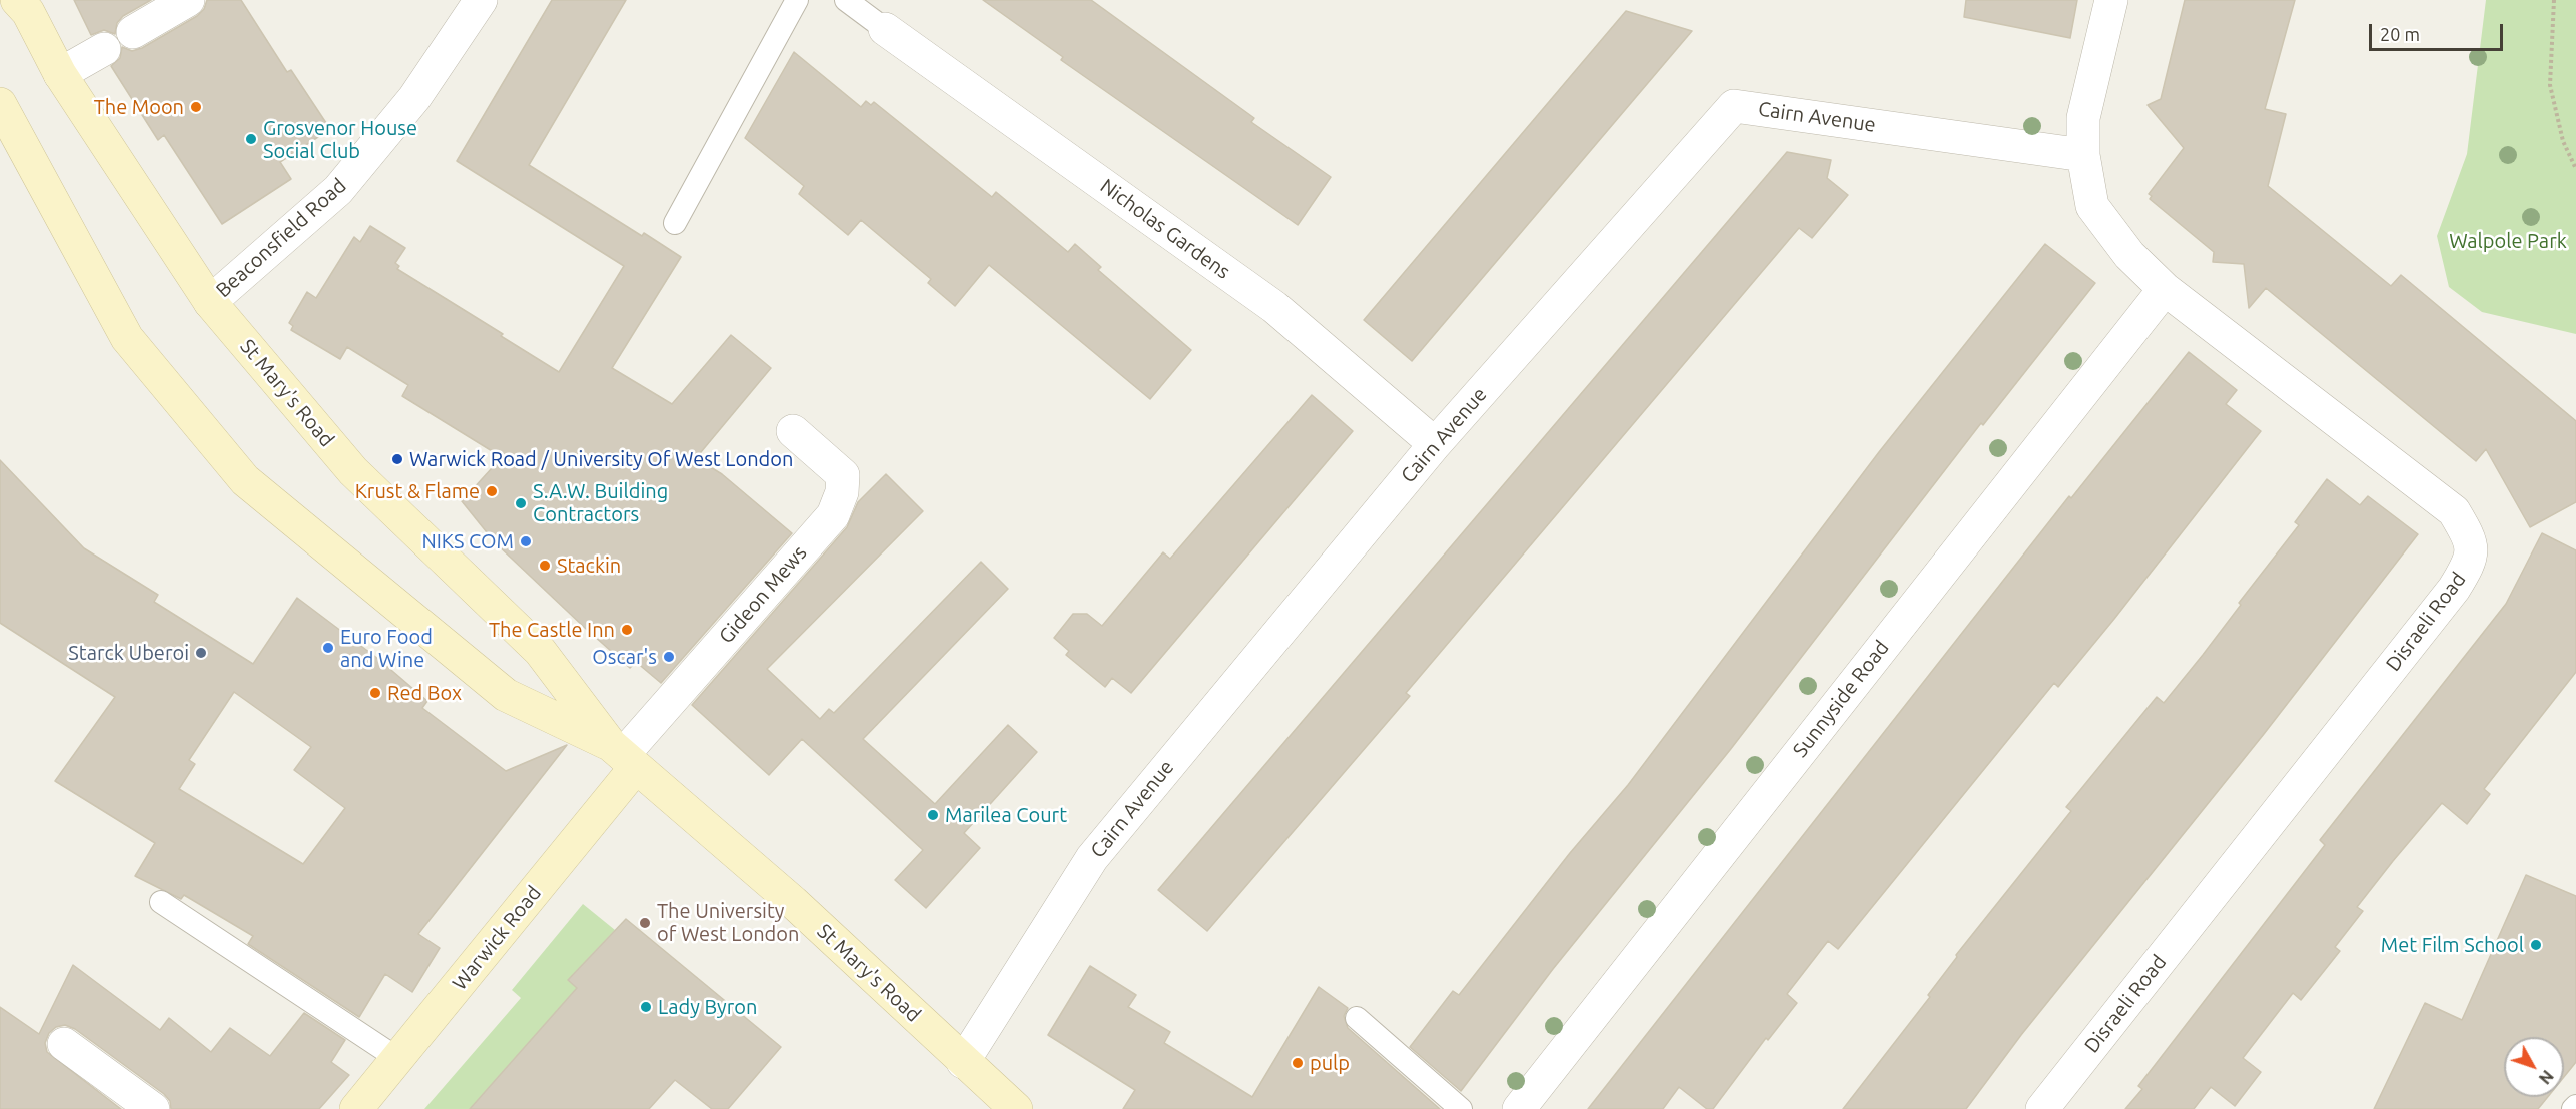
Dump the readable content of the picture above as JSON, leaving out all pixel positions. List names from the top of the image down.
{
  "streets": {
    "main road": ["St Mary's Road", "Warwick Road"],
    "street": [
      "Cairn Avenue",
      "Nicholas Gardens",
      "Beaconsfield Road",
      "Gideon Mews",
      "Disraeli Road",
      "Sunnyside Road"
    ]
  },
  "crossings": [
    ["Cairn Avenue", "Nicholas Gardens"],
    ["Cairn Avenue", "St Mary's Road"],
    ["Cairn Avenue", "Disraeli Road"],
    ["Beaconsfield Road", "St Mary's Road"],
    ["St Mary's Road", "Gideon Mews"],
    ["St Mary's Road", "Warwick Road"],
    ["Gideon Mews", "Warwick Road"],
    ["Disraeli Road", "Sunnyside Road"]
  ],
  "parks": ["Walpole Park"],
  "places": [
    "The Moon",
    "Grosvenor House Social Club",
    "Warwick Road / University Of West London",
    "Krust & Flame",
    "S.A.W. Building Contractors",
    "NIKS COM",
    "Stackin",
    "The Castle Inn",
    "Euro Food and Wine",
    "Starck Uberoi",
    "Oscar's",
    "Red Box",
    "Marilea Court",
    "The University of West London",
    "Met Film School",
    "Lady Byron",
    "pulp"
  ],
  "scale_bar": "20 m",
  "north": "bottom right"
}
